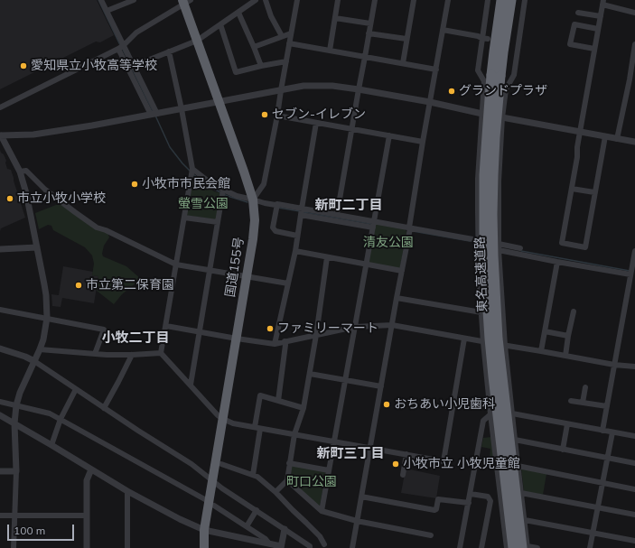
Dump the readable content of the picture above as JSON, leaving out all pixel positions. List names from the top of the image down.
{
  "streets": {
    "highway": ["国道155号", "東名高速道路"]
  },
  "districts": ["新町二丁目", "小牧二丁目", "新町三丁目"],
  "parks": ["螢雪公園", "清友公園", "町口公園"],
  "places": [
    "愛知県立小牧高等学校",
    "グランドプラザ",
    "セブン-イレブン",
    "小牧市市民会館",
    "市立小牧小学校",
    "市立第二保育園",
    "ファミリーマート",
    "おちあい小児歯科",
    "小牧市立 小牧児童館"
  ],
  "scale_bar": "100 m"
}
